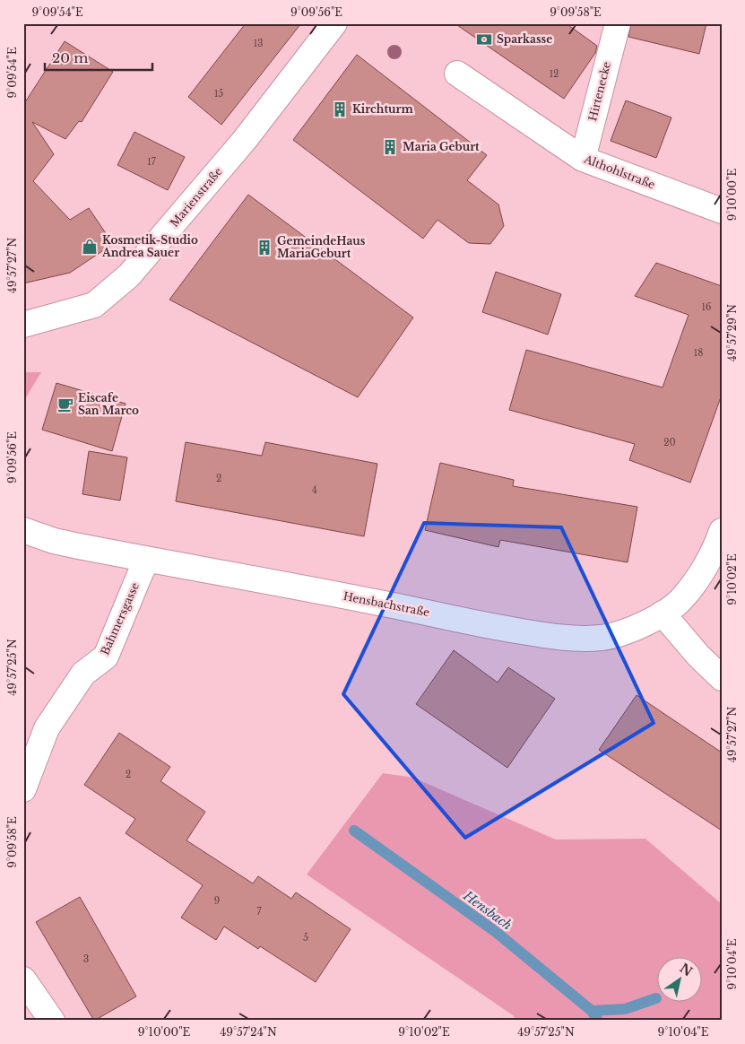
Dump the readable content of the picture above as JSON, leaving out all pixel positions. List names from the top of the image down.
{
  "streets": {
    "street": [
      "Hirtenecke",
      "Althohlstraße",
      "Marienstraße",
      "Hensbachstraße",
      "Bahmersgasse"
    ]
  },
  "crossings": [
    ["Hirtenecke", "Althohlstraße"],
    ["Hensbachstraße", "Bahmersgasse"]
  ],
  "water": ["Hensbach"],
  "places": {
    "bank": ["Sparkasse"],
    "building": ["Kirchturm", "Maria Geburt", "GemeindeHaus MariaGeburt"],
    "shop": ["Kosmetik-Studio Andrea Sauer"],
    "cafe": ["Eiscafe San Marco"]
  },
  "house_numbers": [
    "13",
    "12",
    "15",
    "17",
    "16",
    "18",
    "20",
    "2",
    "4",
    "2",
    "9",
    "7",
    "5",
    "3"
  ],
  "scale_bar": "20 m",
  "north": "top right",
  "coordinates": [
    "9°09'54\"E",
    "9°09'56\"E",
    "9°09'58\"E",
    "9°10'00\"E",
    "49°57'27\"N",
    "49°57'29\"N",
    "9°10'02\"E",
    "49°57'25\"N",
    "9°10'04\"E",
    "49°57'24\"N"
  ]
}
